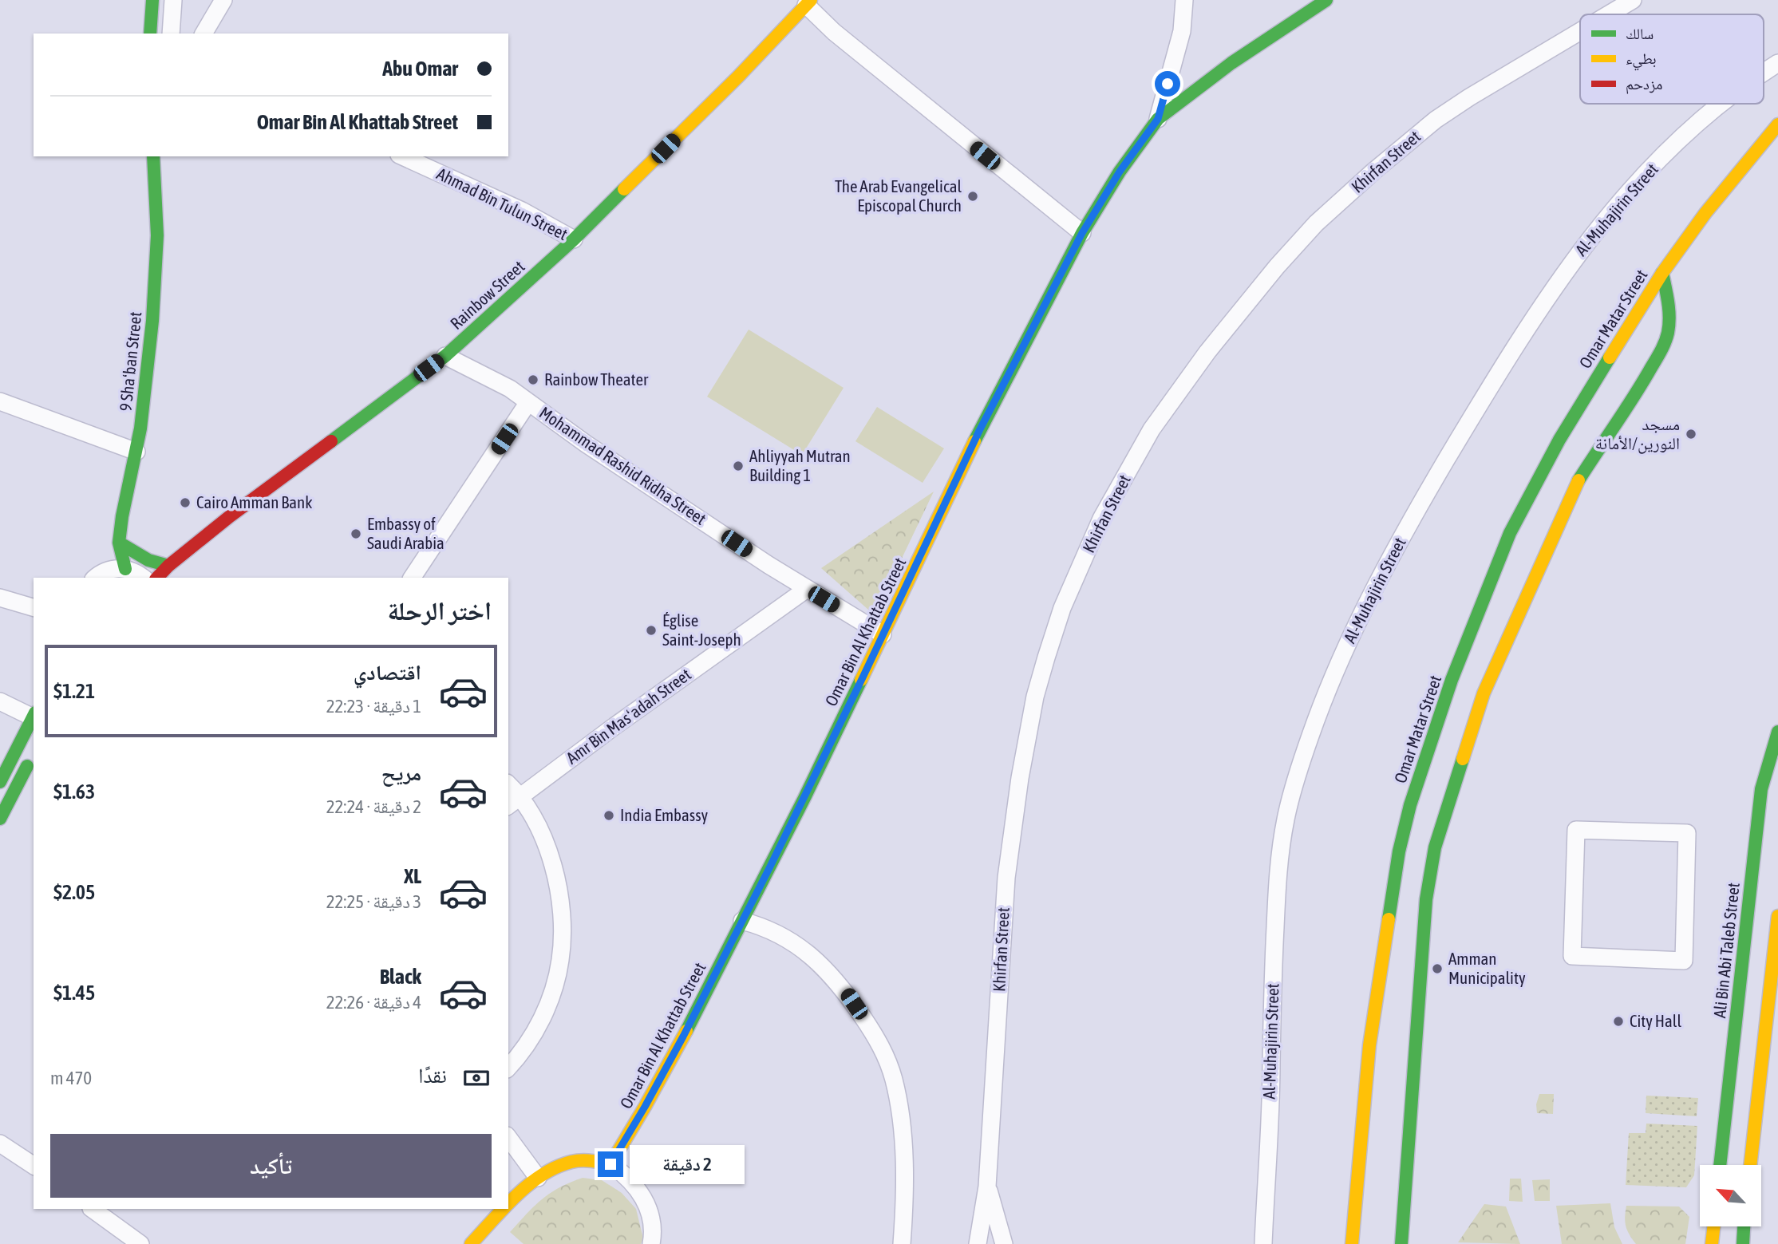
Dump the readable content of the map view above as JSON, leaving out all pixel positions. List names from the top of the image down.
{
  "streets": {
    "main road": [
      "Rainbow Street",
      "Omar Matar Street",
      "9 Shaʻban Street",
      "Omar Bin Al Khattab Street",
      "Ali Bin Abi Taleb Street"
    ],
    "street": [
      "Khirfan Street",
      "Ahmad Bin Tulun Street",
      "Al-Muhajirin Street",
      "Mohammad Rashid Ridha Street",
      "Amr Bin Masʻadah Street"
    ]
  },
  "crossings": [
    ["Ahmad Bin Tulun Street", "Rainbow Street"],
    ["Rainbow Street", "Mohammad Rashid Ridha Street"],
    ["Mohammad Rashid Ridha Street", "Omar Bin Al Khattab Street"],
    ["Mohammad Rashid Ridha Street", "Amr Bin Masʻadah Street"]
  ],
  "places": [
    "The Arab Evangelical Episcopal Church",
    "Rainbow Theater",
    "مسجد النورين/الأمانة",
    "Ahliyyah Mutran Building 1",
    "Cairo Amman Bank",
    "Embassy of Saudi Arabia",
    "Église Saint-Joseph",
    "India Embassy",
    "Amman Municipality",
    "City Hall"
  ],
  "legend": ["سالك", "بطيء", "مزدحم"],
  "north": "top left",
  "page": {
    "banner": ["Abu Omar", "Omar Bin Al Khattab Street"],
    "heading": "اختر الرحلة",
    "list": [
      {
        "name": "اقتصادي",
        "note": "1 دقيقة · 22:23",
        "value": "$1.21"
      },
      {
        "name": "مريح",
        "note": "2 دقيقة · 22:24",
        "value": "$1.63"
      },
      {
        "name": "XL",
        "note": "3 دقيقة · 22:25",
        "value": "$2.05"
      },
      {
        "name": "Black",
        "note": "4 دقيقة · 22:26",
        "value": "$1.45"
      }
    ],
    "pay": ["نقدًا", "470 m"],
    "buttons": "تأكيد",
    "bubble": "2 دقيقة"
  }
}
